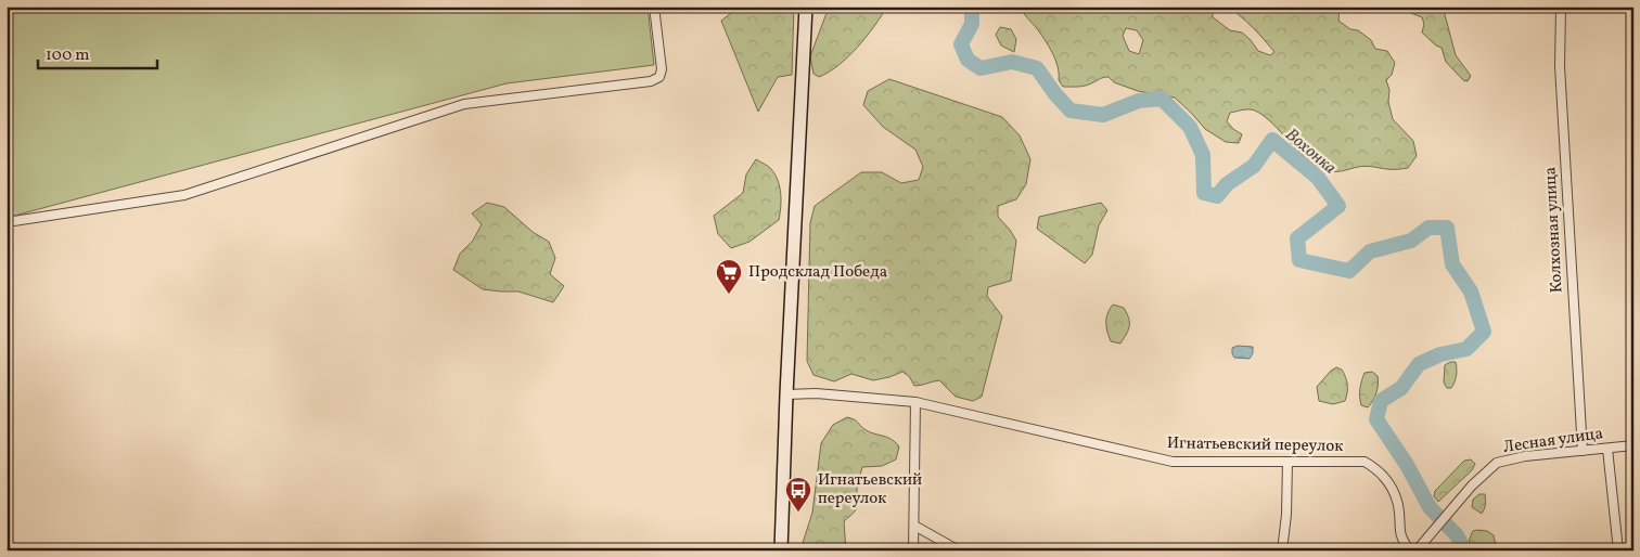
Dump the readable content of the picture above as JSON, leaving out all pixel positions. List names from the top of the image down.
{
  "streets": {
    "street": ["Колхозная улица", "Лесная улица", "Игнатьевский переулок"]
  },
  "crossings": [
    ["Колхозная улица", "Лесная улица"],
    ["Лесная улица", "Игнатьевский переулок"]
  ],
  "water": ["Вохонка"],
  "places": {
    "supermarket": ["Продсклад Победа"],
    "bus stop": ["Игнатьевский переулок"]
  },
  "scale_bar": "100 m"
}
